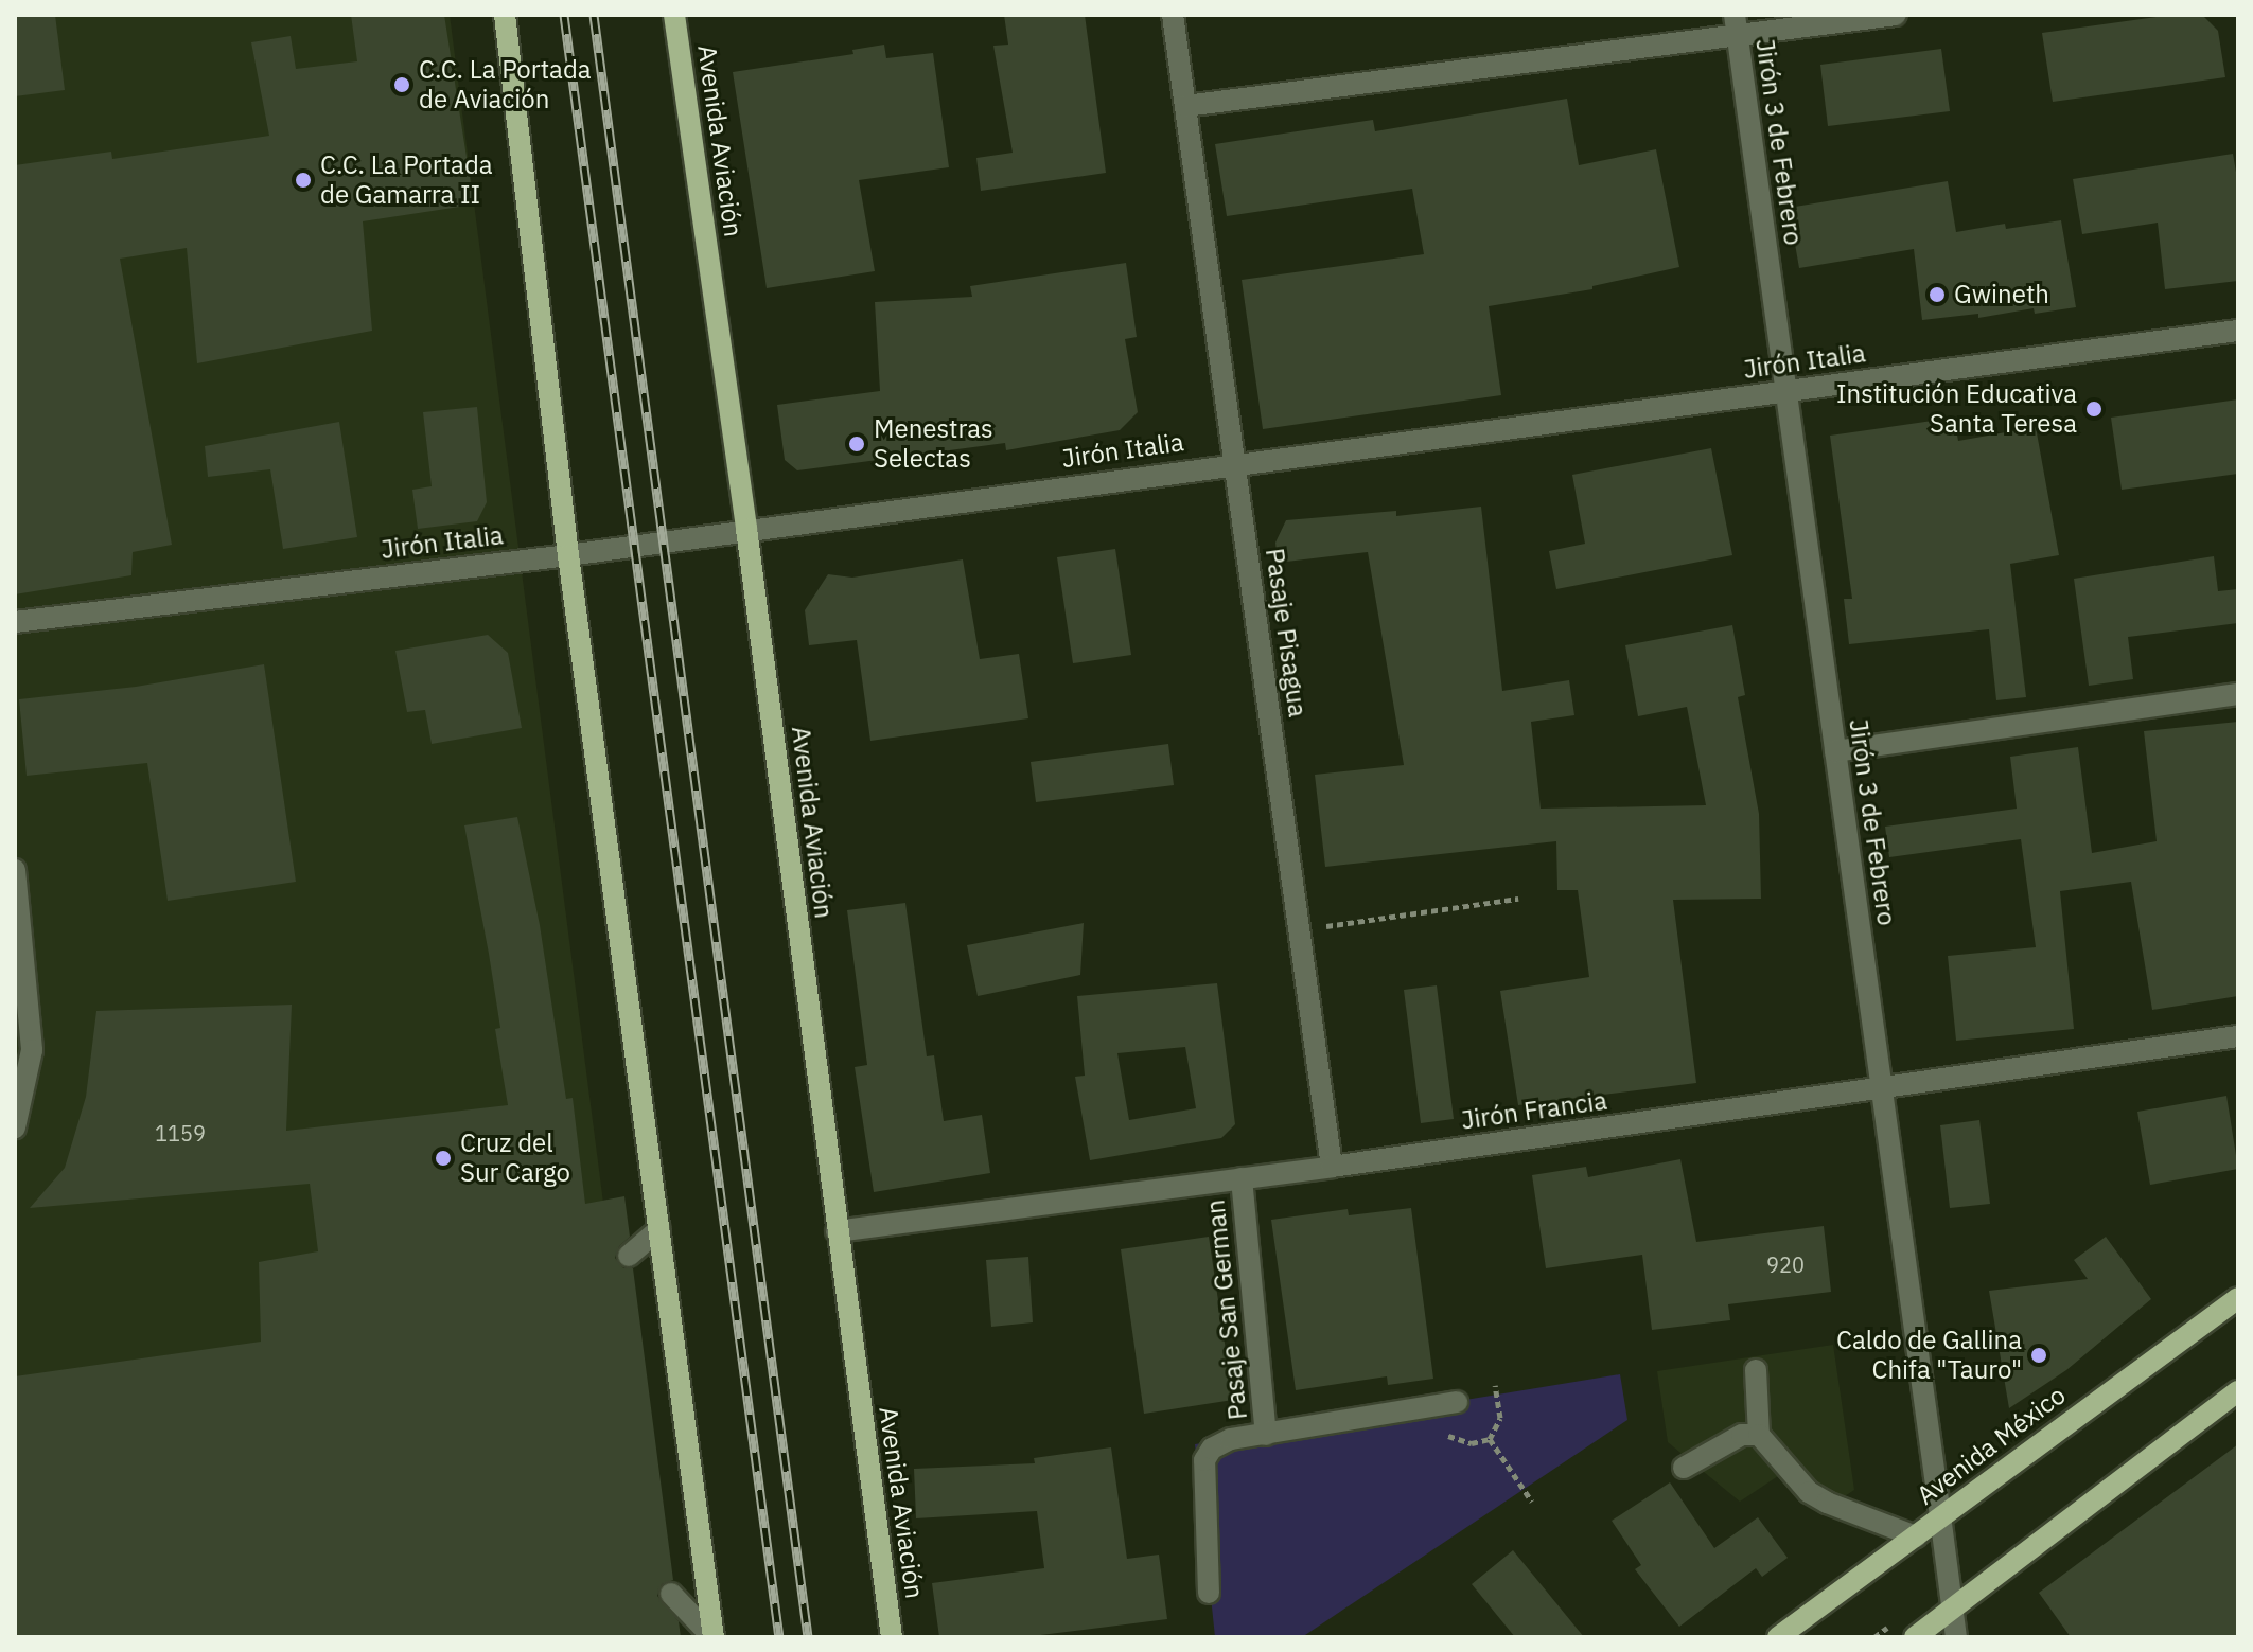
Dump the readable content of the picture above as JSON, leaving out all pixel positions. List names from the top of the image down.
{
  "streets": {
    "main road": ["Avenida Aviación", "Avenida México"],
    "street": [
      "Jirón 3 de Febrero",
      "Jirón Italia",
      "Pasaje Pisagua",
      "Jirón Francia",
      "Pasaje San German"
    ]
  },
  "crossings": [
    ["Avenida Aviación", "Jirón Italia"],
    ["Avenida Aviación", "Jirón Francia"],
    ["Jirón 3 de Febrero", "Jirón Italia"],
    ["Jirón 3 de Febrero", "Jirón Francia"],
    ["Jirón 3 de Febrero", "Avenida México"],
    ["Jirón Italia", "Pasaje Pisagua"],
    ["Pasaje Pisagua", "Jirón Francia"],
    ["Jirón Francia", "Pasaje San German"]
  ],
  "places": [
    "C.C. La Portada de Aviación",
    "C.C. La Portada de Gamarra II",
    "Gwineth",
    "Institución Educativa Santa Teresa",
    "Menestras Selectas",
    "Cruz del Sur Cargo",
    "Caldo de Gallina Chifa \"Tauro\""
  ],
  "house_numbers": ["1159", "920"]
}
